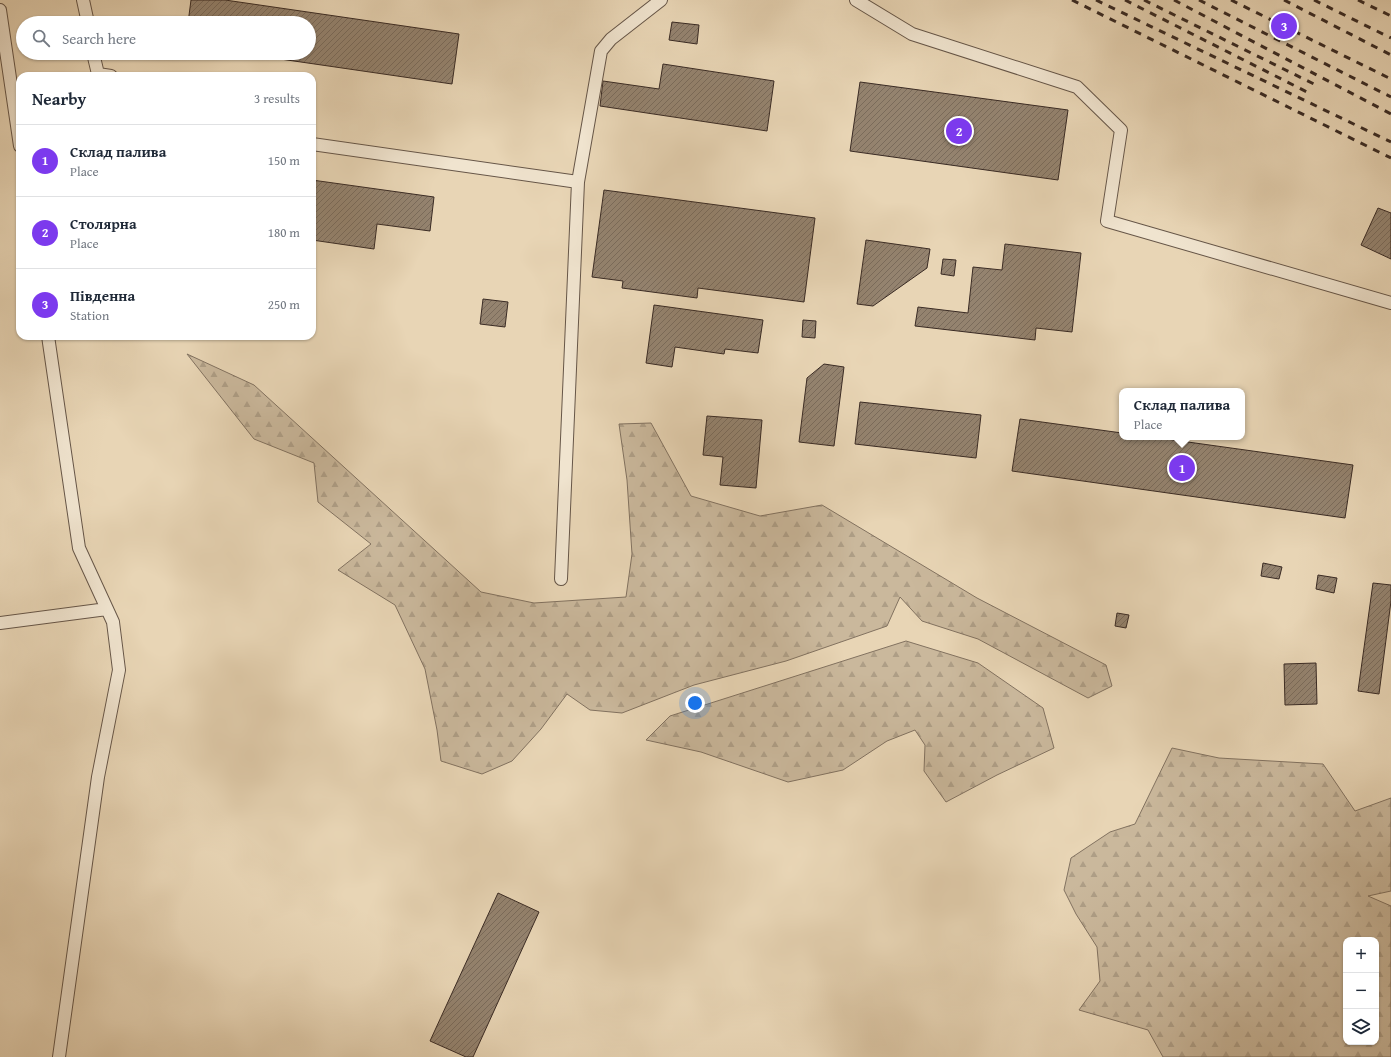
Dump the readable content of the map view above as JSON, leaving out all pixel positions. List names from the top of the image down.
{
  "page": {
    "pins": ["3", "2", "1"],
    "search": "Search here",
    "heading": ["Nearby", "3 results"],
    "list": [
      {
        "mark": "1",
        "name": "Склад палива",
        "note": "Place",
        "value": "150 m"
      },
      {
        "mark": "2",
        "name": "Столярна",
        "note": "Place",
        "value": "180 m"
      },
      {
        "mark": "3",
        "name": "Південна",
        "note": "Station",
        "value": "250 m"
      }
    ],
    "popup": ["Склад палива", "Place"],
    "map_buttons": ["+", "−"]
  }
}
